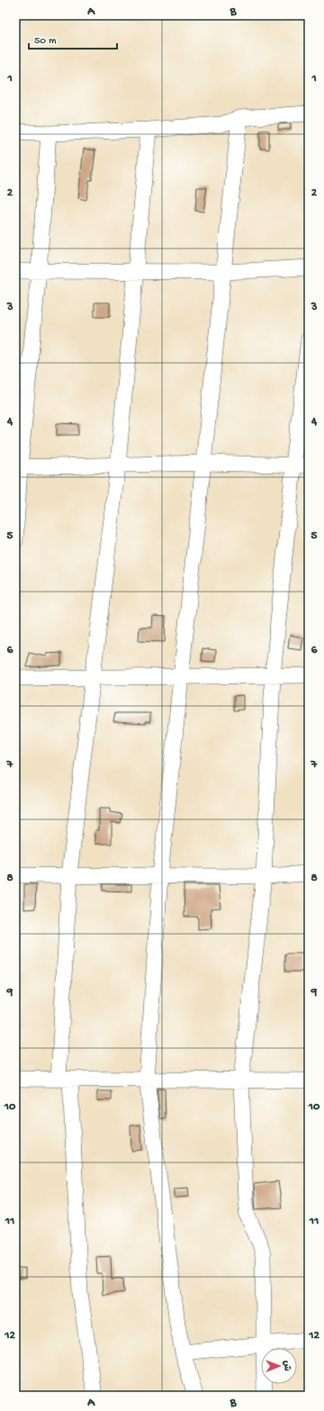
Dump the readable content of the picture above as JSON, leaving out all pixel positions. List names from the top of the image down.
{
  "scale_bar": "50 m",
  "north": "right",
  "grid": {
    "columns": ["A", "B"],
    "rows": [
      "1",
      "2",
      "3",
      "4",
      "5",
      "6",
      "7",
      "8",
      "9",
      "10",
      "11",
      "12"
    ]
  }
}
